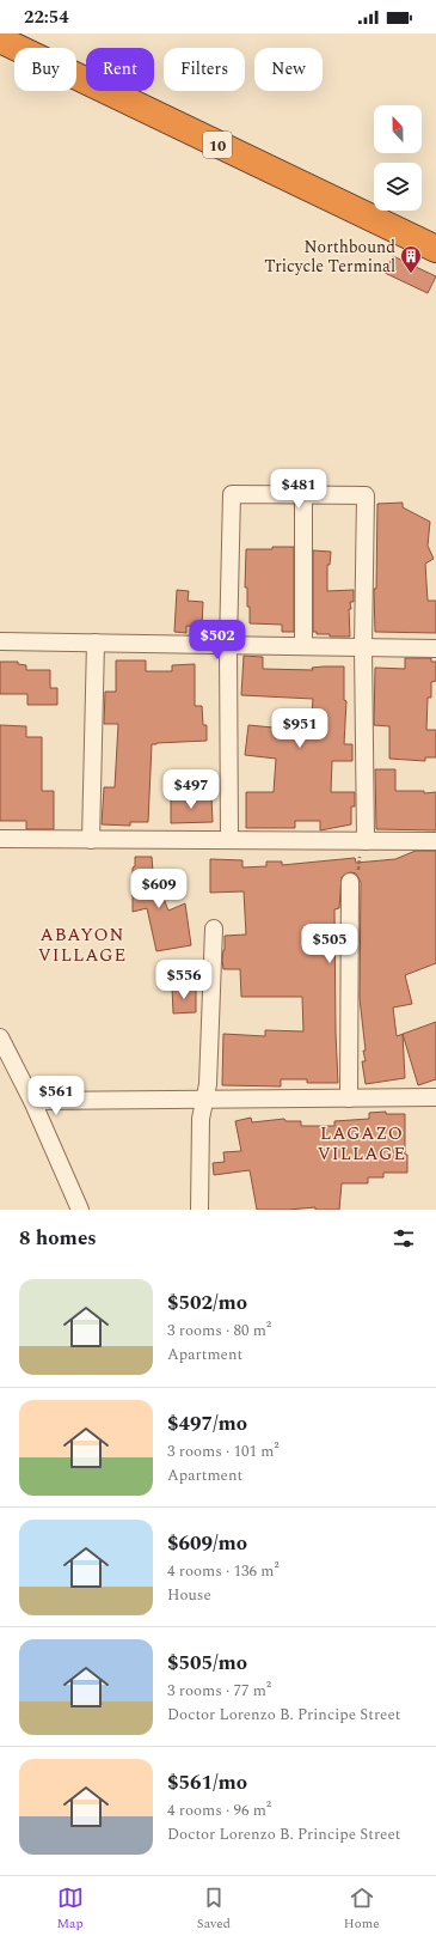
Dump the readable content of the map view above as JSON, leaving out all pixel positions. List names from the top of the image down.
{
  "streets": {
    "highway": ["10"]
  },
  "districts": ["ABAYON VILLAGE", "LAGAZO VILLAGE"],
  "places": {
    "building": ["Northbound Tricycle Terminal"]
  },
  "north": "top",
  "page": {
    "status": "22:54",
    "chip": [
      "Buy",
      "Rent",
      "Filters",
      "New"
    ],
    "price": [
      "$481",
      "$502",
      "$951",
      "$497",
      "$609",
      "$505",
      "$556",
      "$561"
    ],
    "heading": "8 homes",
    "list": [
      {
        "name": "$502/mo",
        "note": "3 rooms · 80 m² · Apartment"
      },
      {
        "name": "$497/mo",
        "note": "3 rooms · 101 m² · Apartment"
      },
      {
        "name": "$609/mo",
        "note": "4 rooms · 136 m² · House"
      },
      {
        "name": "$505/mo",
        "note": "3 rooms · 77 m² · Doctor Lorenzo B. Principe Street"
      },
      {
        "name": "$561/mo",
        "note": "4 rooms · 96 m² · Doctor Lorenzo B. Principe Street"
      }
    ],
    "tabs": ["Map", "Saved", "Home"]
  }
}
